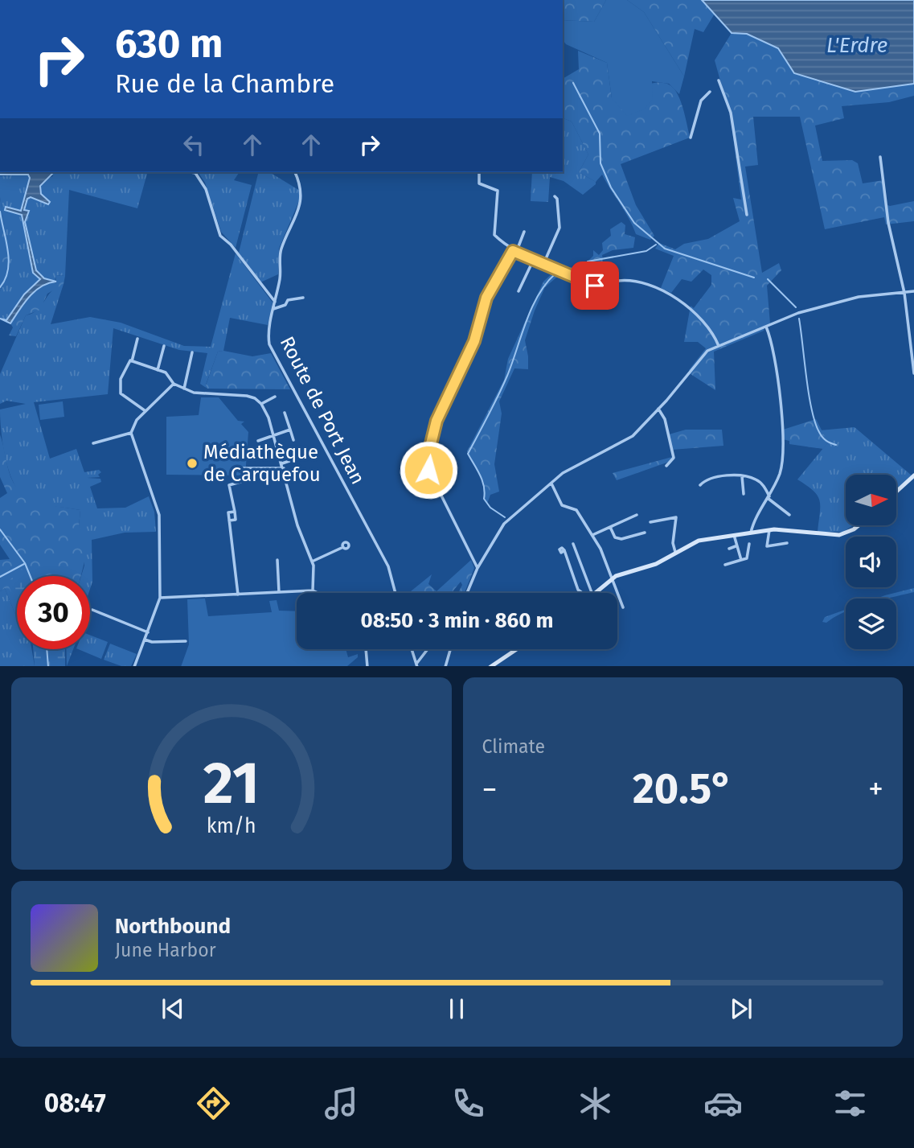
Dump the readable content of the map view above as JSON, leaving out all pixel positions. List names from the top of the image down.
{
  "streets": {
    "street": ["Route de Port Jean"]
  },
  "water": ["L'Erdre"],
  "places": ["Médiathèque de Carquefou"],
  "north": "right",
  "page": {
    "turn": ["630 m", "Rue de la Chambre"],
    "limit": "30",
    "trip": "08:50 · 3 min · 860 m",
    "tile": "Climate",
    "heat": ["−", "20.5°", "+"],
    "song": ["Northbound", "June Harbor"],
    "tabs": "08:47",
    "gauge": ["21", "km/h"]
  }
}
